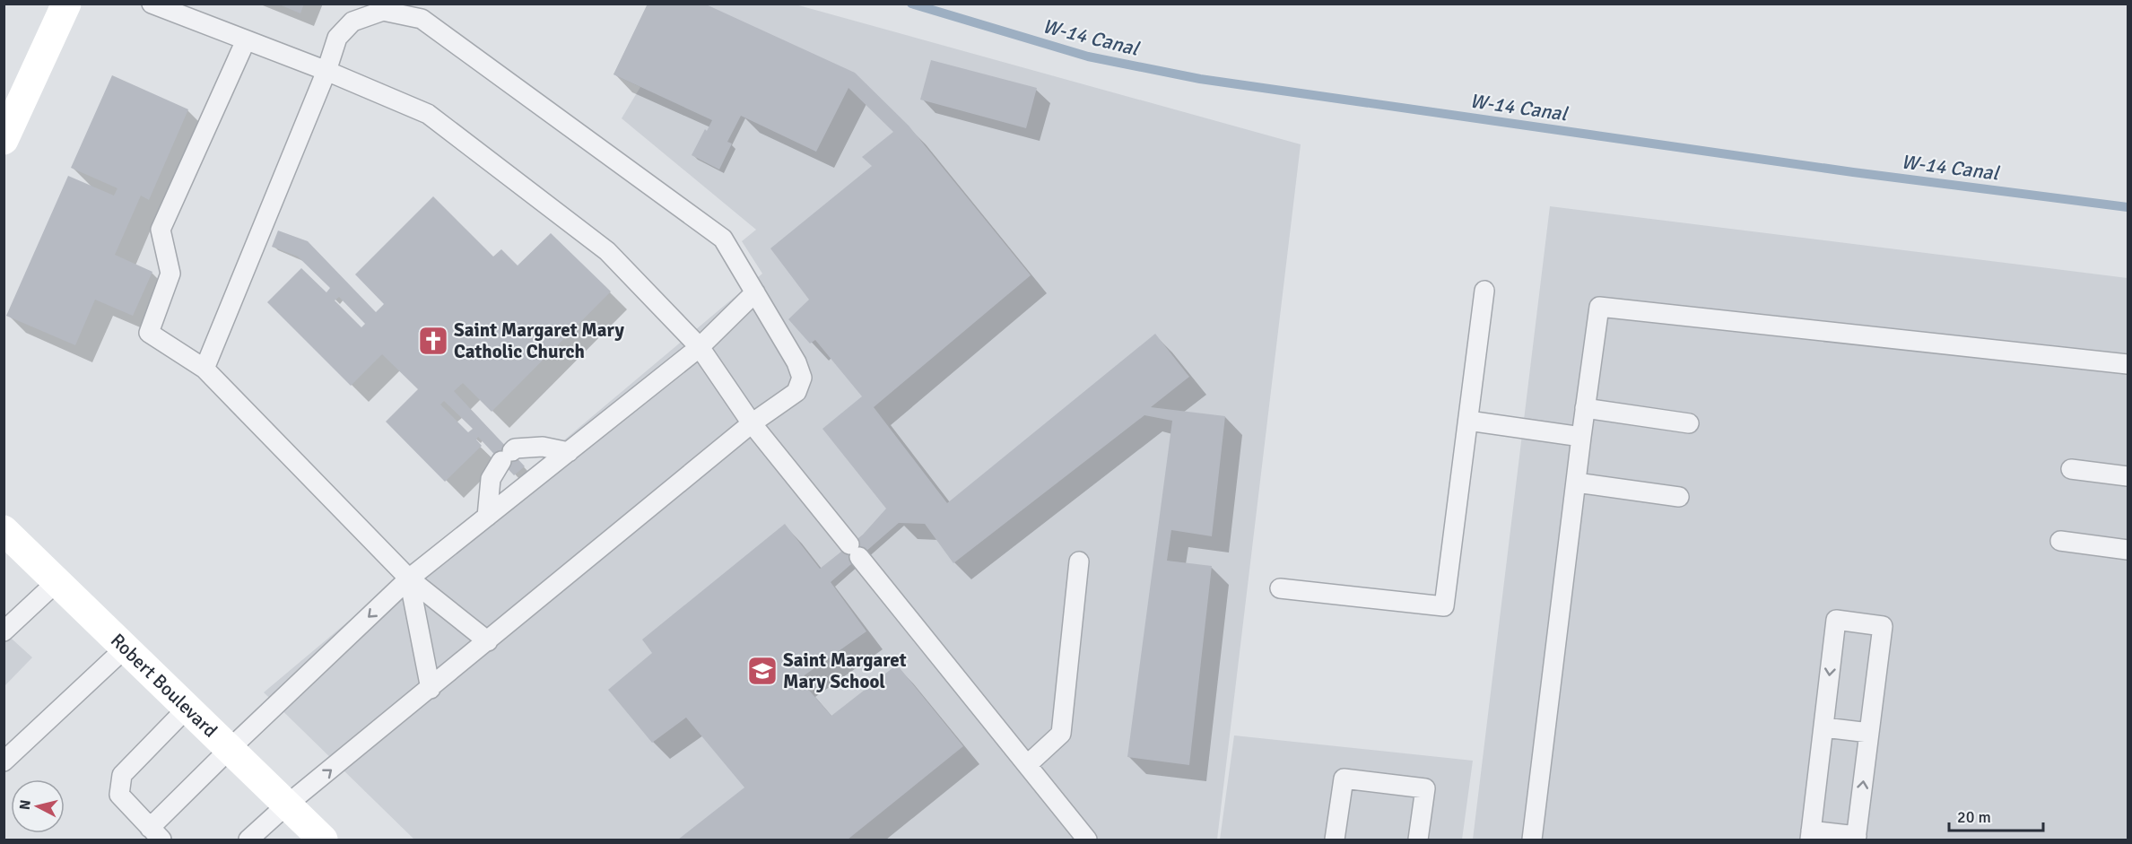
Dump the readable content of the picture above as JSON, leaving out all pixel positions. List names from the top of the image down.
{
  "streets": {
    "main road": ["Robert Boulevard"]
  },
  "water": ["W-14 Canal"],
  "places": {
    "church": ["Saint Margaret Mary Catholic Church"],
    "school or university": ["Saint Margaret Mary School"]
  },
  "scale_bar": "20 m",
  "north": "left"
}
